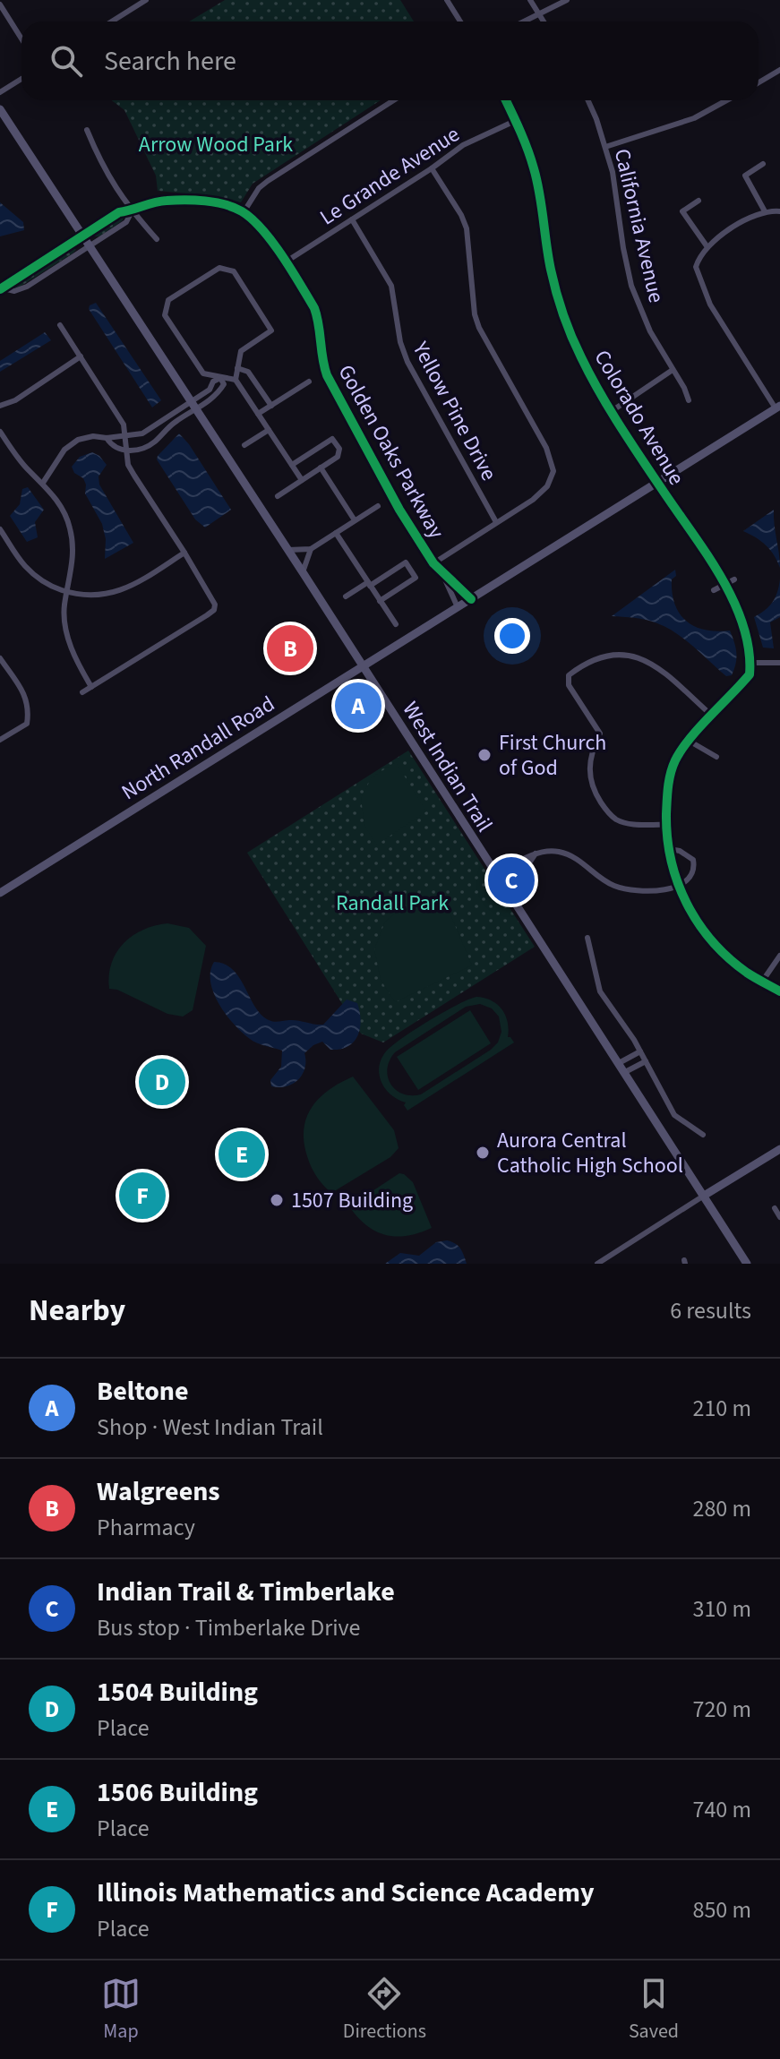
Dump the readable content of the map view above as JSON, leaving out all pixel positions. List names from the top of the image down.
{
  "streets": {
    "main road": ["North Randall Road", "West Indian Trail"],
    "street": [
      "Le Grande Avenue",
      "California Avenue",
      "Yellow Pine Drive",
      "Colorado Avenue",
      "Golden Oaks Parkway"
    ]
  },
  "crossings": [
    ["Le Grande Avenue", "Yellow Pine Drive"],
    ["Le Grande Avenue", "Colorado Avenue"],
    ["Le Grande Avenue", "Golden Oaks Parkway"],
    ["Colorado Avenue", "North Randall Road"],
    ["Golden Oaks Parkway", "North Randall Road"],
    ["North Randall Road", "West Indian Trail"]
  ],
  "parks": ["Arrow Wood Park", "Randall Park"],
  "places": ["First Church of God", "Aurora Central Catholic High School", "1507 Building"],
  "page": {
    "search": "Search here",
    "pins": [
      "B",
      "A",
      "C",
      "D",
      "E",
      "F"
    ],
    "heading": ["Nearby", "6 results"],
    "list": [
      {
        "mark": "A",
        "name": "Beltone",
        "note": "Shop · West Indian Trail",
        "value": "210 m"
      },
      {
        "mark": "B",
        "name": "Walgreens",
        "note": "Pharmacy",
        "value": "280 m"
      },
      {
        "mark": "C",
        "name": "Indian Trail & Timberlake",
        "note": "Bus stop · Timberlake Drive",
        "value": "310 m"
      },
      {
        "mark": "D",
        "name": "1504 Building",
        "note": "Place",
        "value": "720 m"
      },
      {
        "mark": "E",
        "name": "1506 Building",
        "note": "Place",
        "value": "740 m"
      },
      {
        "mark": "F",
        "name": "Illinois Mathematics and Science Academy",
        "note": "Place",
        "value": "850 m"
      }
    ],
    "nav": ["Map", "Directions", "Saved"]
  }
}
